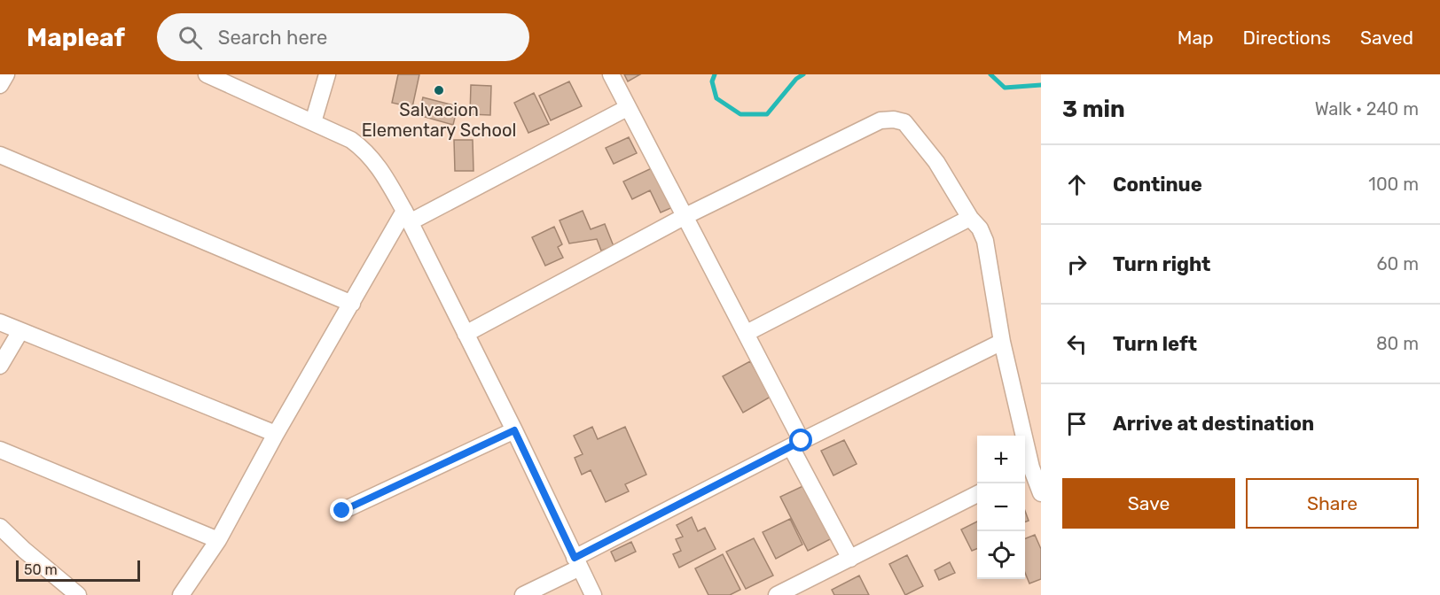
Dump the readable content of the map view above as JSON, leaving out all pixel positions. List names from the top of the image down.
{
  "places": ["Salvacion Elementary School"],
  "scale_bar": "50 m",
  "page": {
    "header": "Mapleaf",
    "search": "Search here",
    "nav": ["Map", "Directions", "Saved"],
    "heading": ["3 min", "Walk · 240 m"],
    "list": [
      ["Continue", "100 m"],
      ["Turn right", "60 m"],
      ["Turn left", "80 m"],
      "Arrive at destination"
    ],
    "map_buttons": ["+", "−"],
    "buttons": ["Save", "Share"],
    "scale": "50 m"
  }
}
